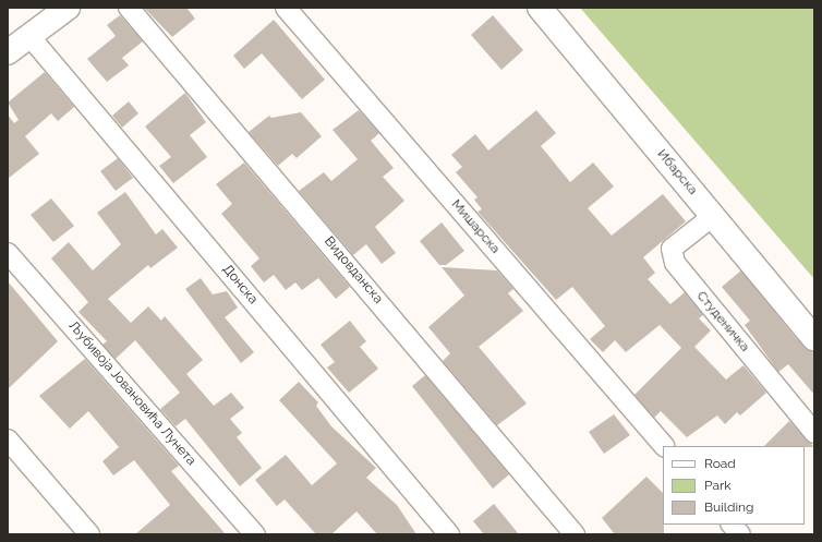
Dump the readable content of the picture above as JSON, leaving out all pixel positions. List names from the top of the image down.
{
  "streets": {
    "street": [
      "Ибарска",
      "Мишарска",
      "Видовданска",
      "Донска",
      "Студеничка",
      "Љубивоја Јовановића Лунета"
    ]
  },
  "crossings": [
    ["Ибарска", "Студеничка"]
  ],
  "legend": ["Road", "Park", "Building"]
}
